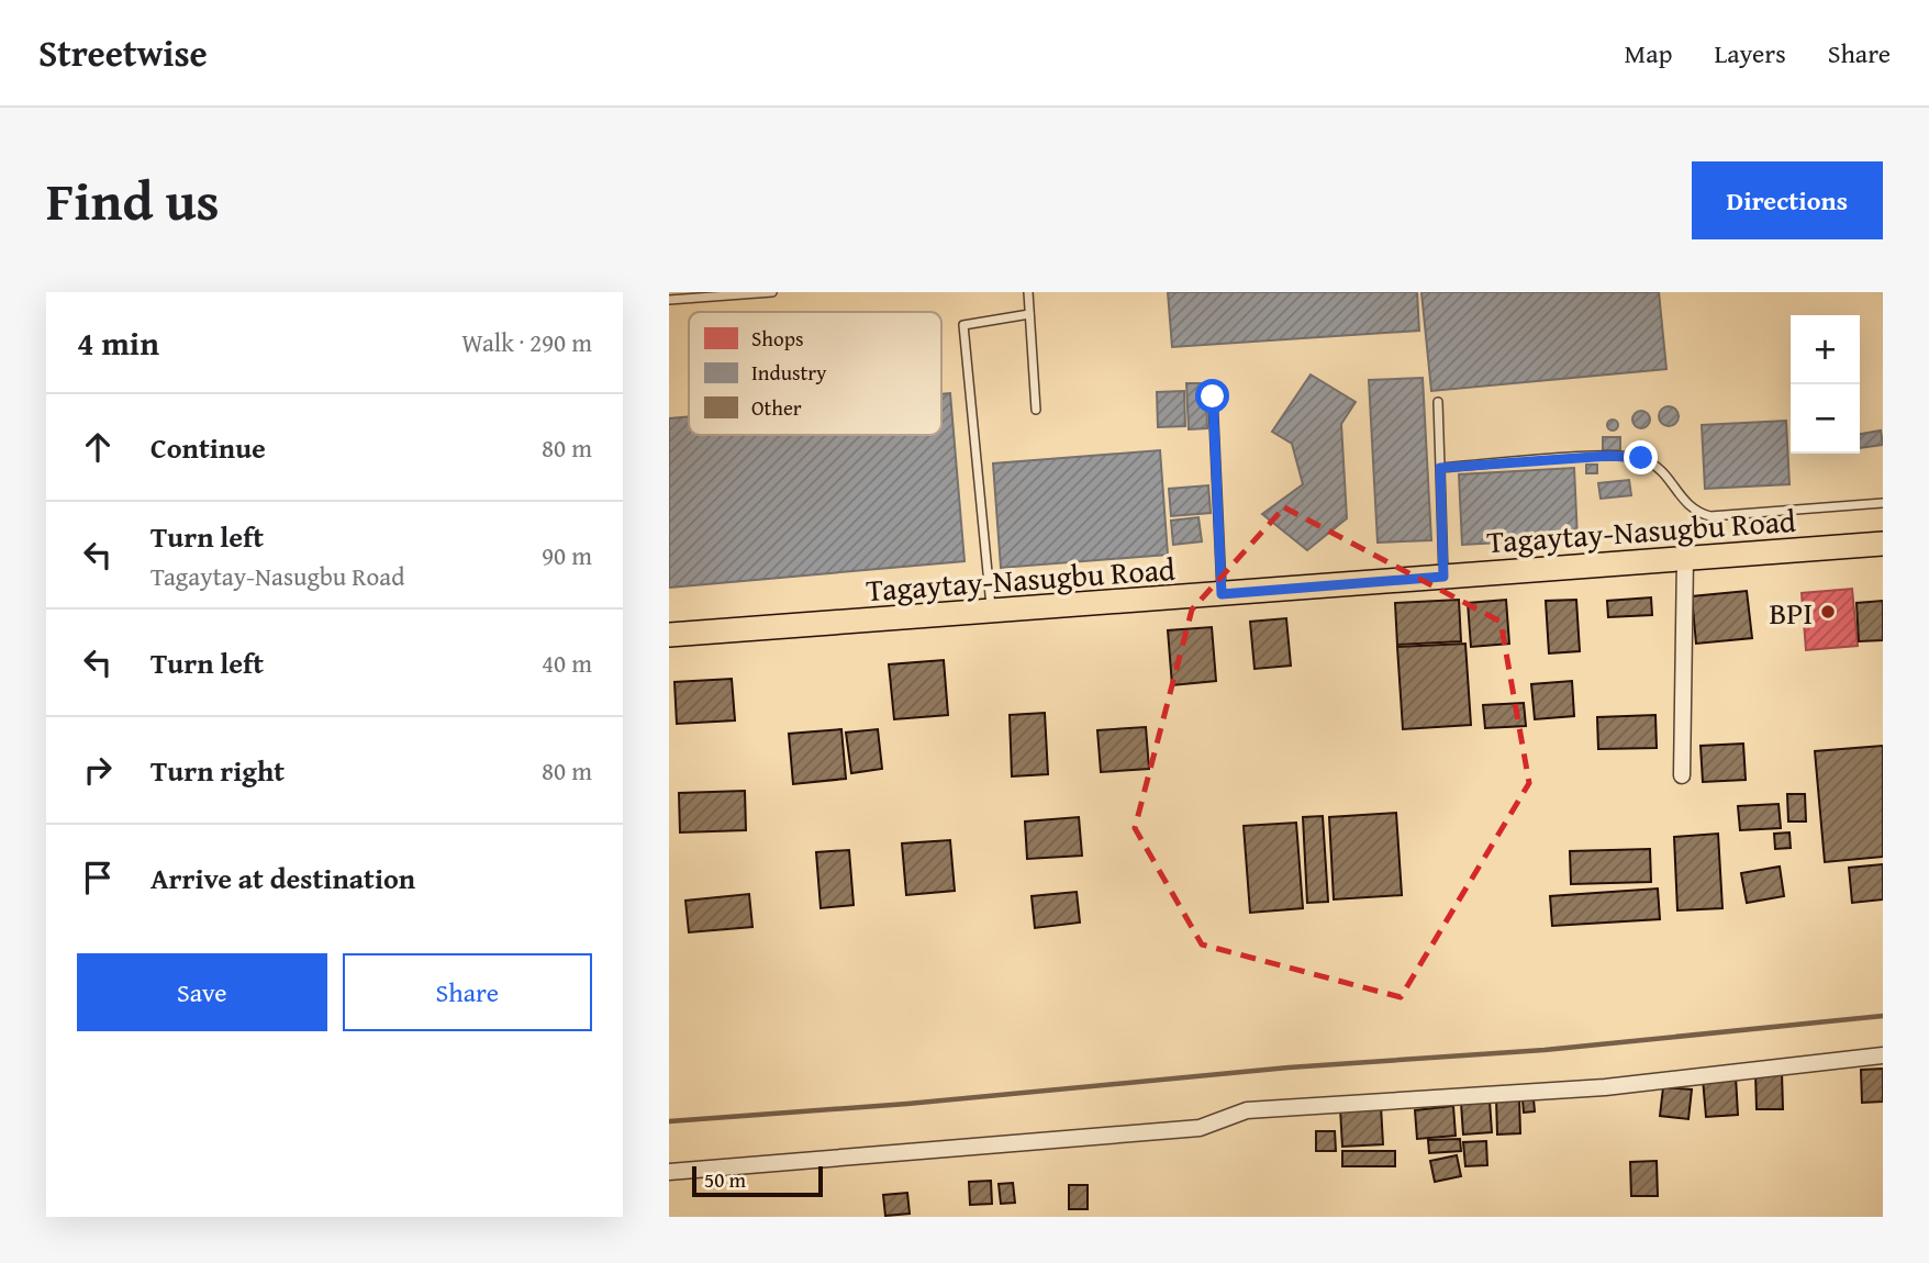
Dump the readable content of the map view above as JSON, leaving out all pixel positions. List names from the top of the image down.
{
  "streets": {
    "main road": ["Tagaytay-Nasugbu Road"]
  },
  "places": ["BPI"],
  "legend": ["Shops", "Industry", "Other"],
  "scale_bar": "50 m",
  "page": {
    "header": "Streetwise",
    "nav": ["Map", "Layers", "Share"],
    "title": "Find us",
    "buttons": [
      "Directions",
      ["Save", "Share"]
    ],
    "heading": ["4 min", "Walk · 290 m"],
    "map_buttons": ["+", "−"],
    "list": [
      ["Continue", "80 m"],
      ["Turn left", "Tagaytay-Nasugbu Road", "90 m"],
      ["Turn left", "40 m"],
      ["Turn right", "80 m"],
      "Arrive at destination"
    ],
    "scale": "50 m"
  }
}
